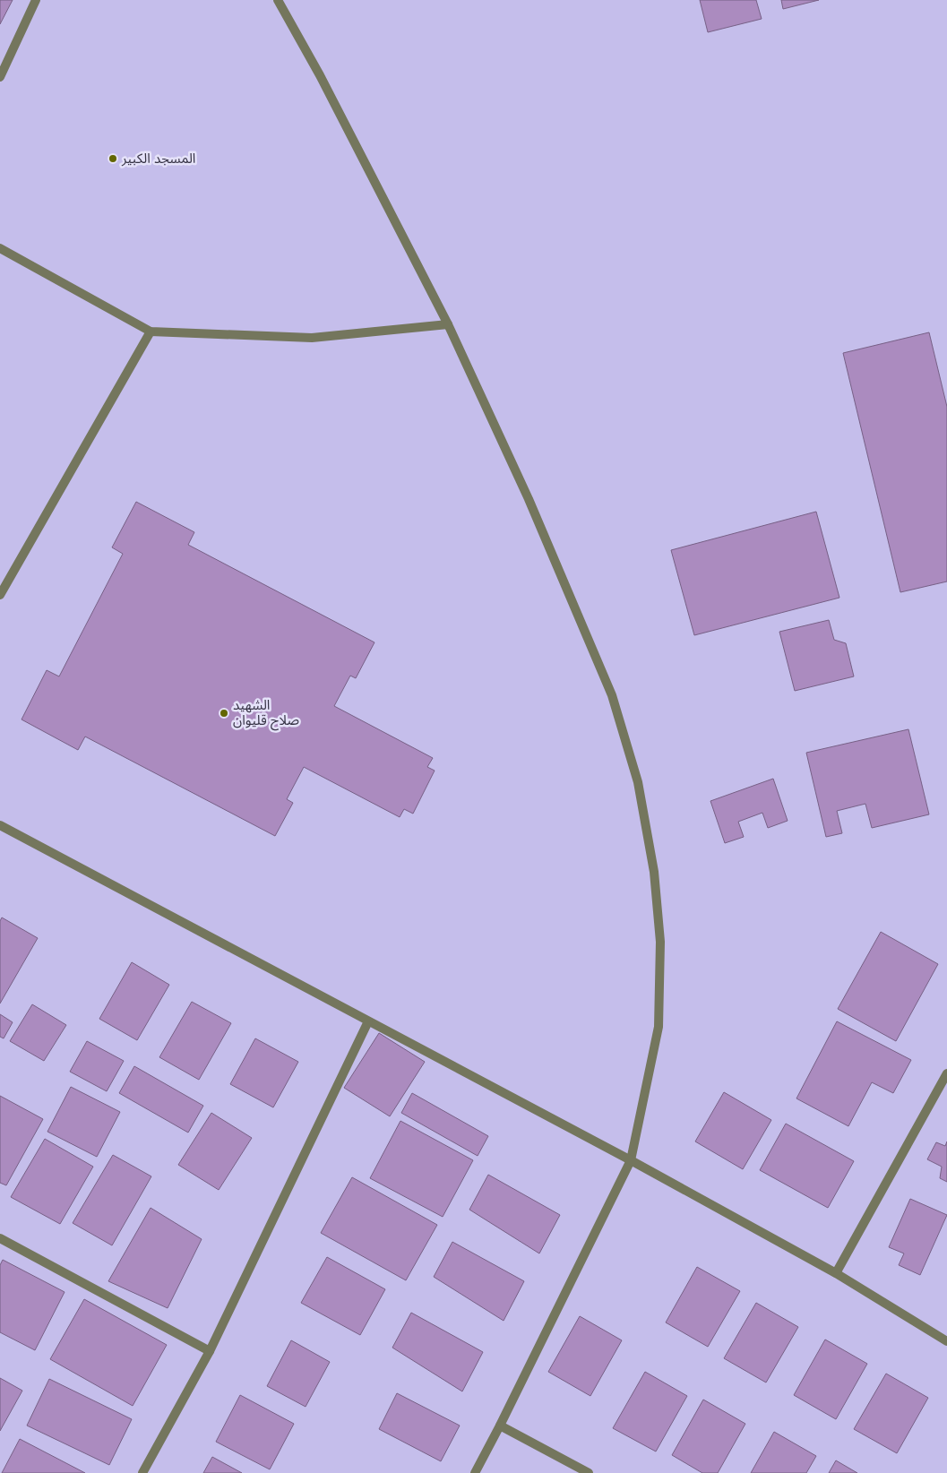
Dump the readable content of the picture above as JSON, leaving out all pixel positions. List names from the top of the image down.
{
  "places": ["المسجد الكبير", "الشهيد صلاح قليوان"]
}
